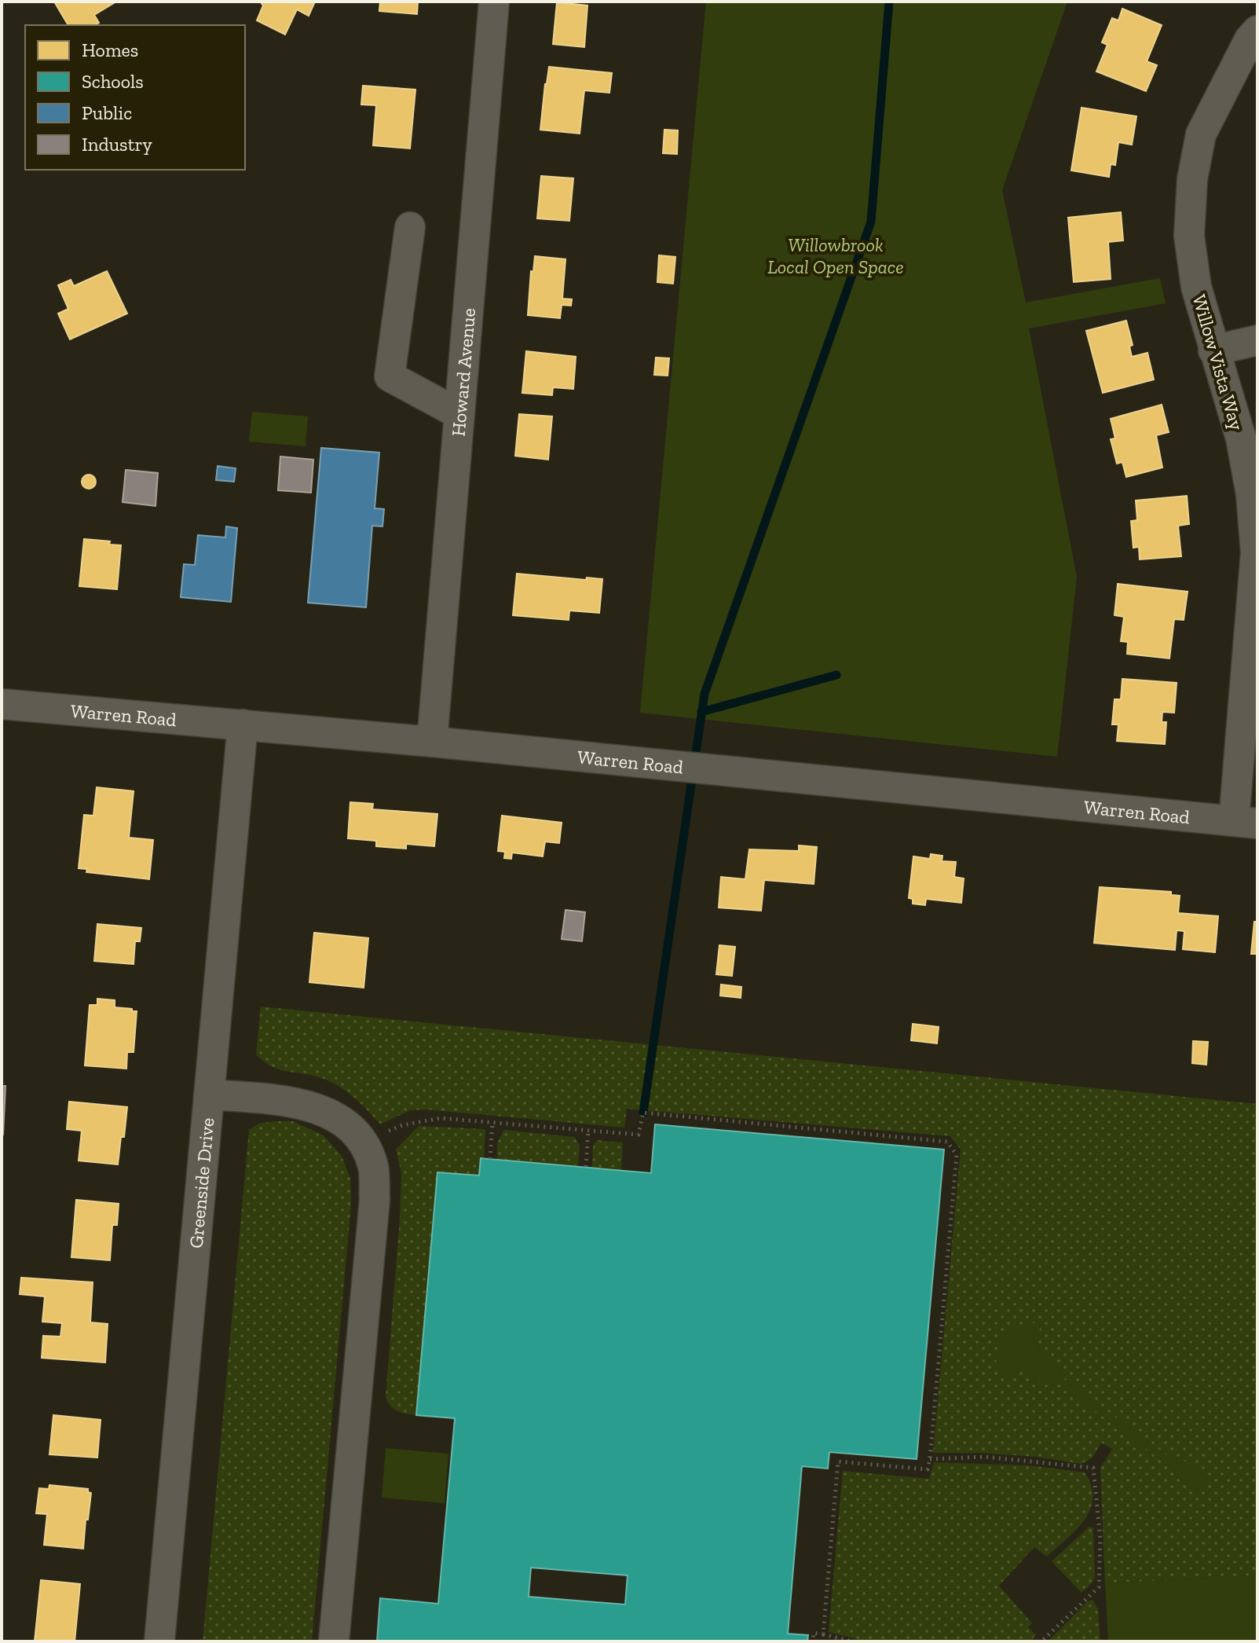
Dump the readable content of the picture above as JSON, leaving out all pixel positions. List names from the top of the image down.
{
  "streets": {
    "street": [
      "Willow Vista Way",
      "Howard Avenue",
      "Warren Road",
      "Greenside Drive"
    ]
  },
  "crossings": [
    ["Willow Vista Way", "Warren Road"],
    ["Howard Avenue", "Warren Road"],
    ["Warren Road", "Greenside Drive"]
  ],
  "parks": ["Willowbrook Local Open Space"],
  "legend": [
    "Homes",
    "Schools",
    "Public",
    "Industry"
  ]
}
